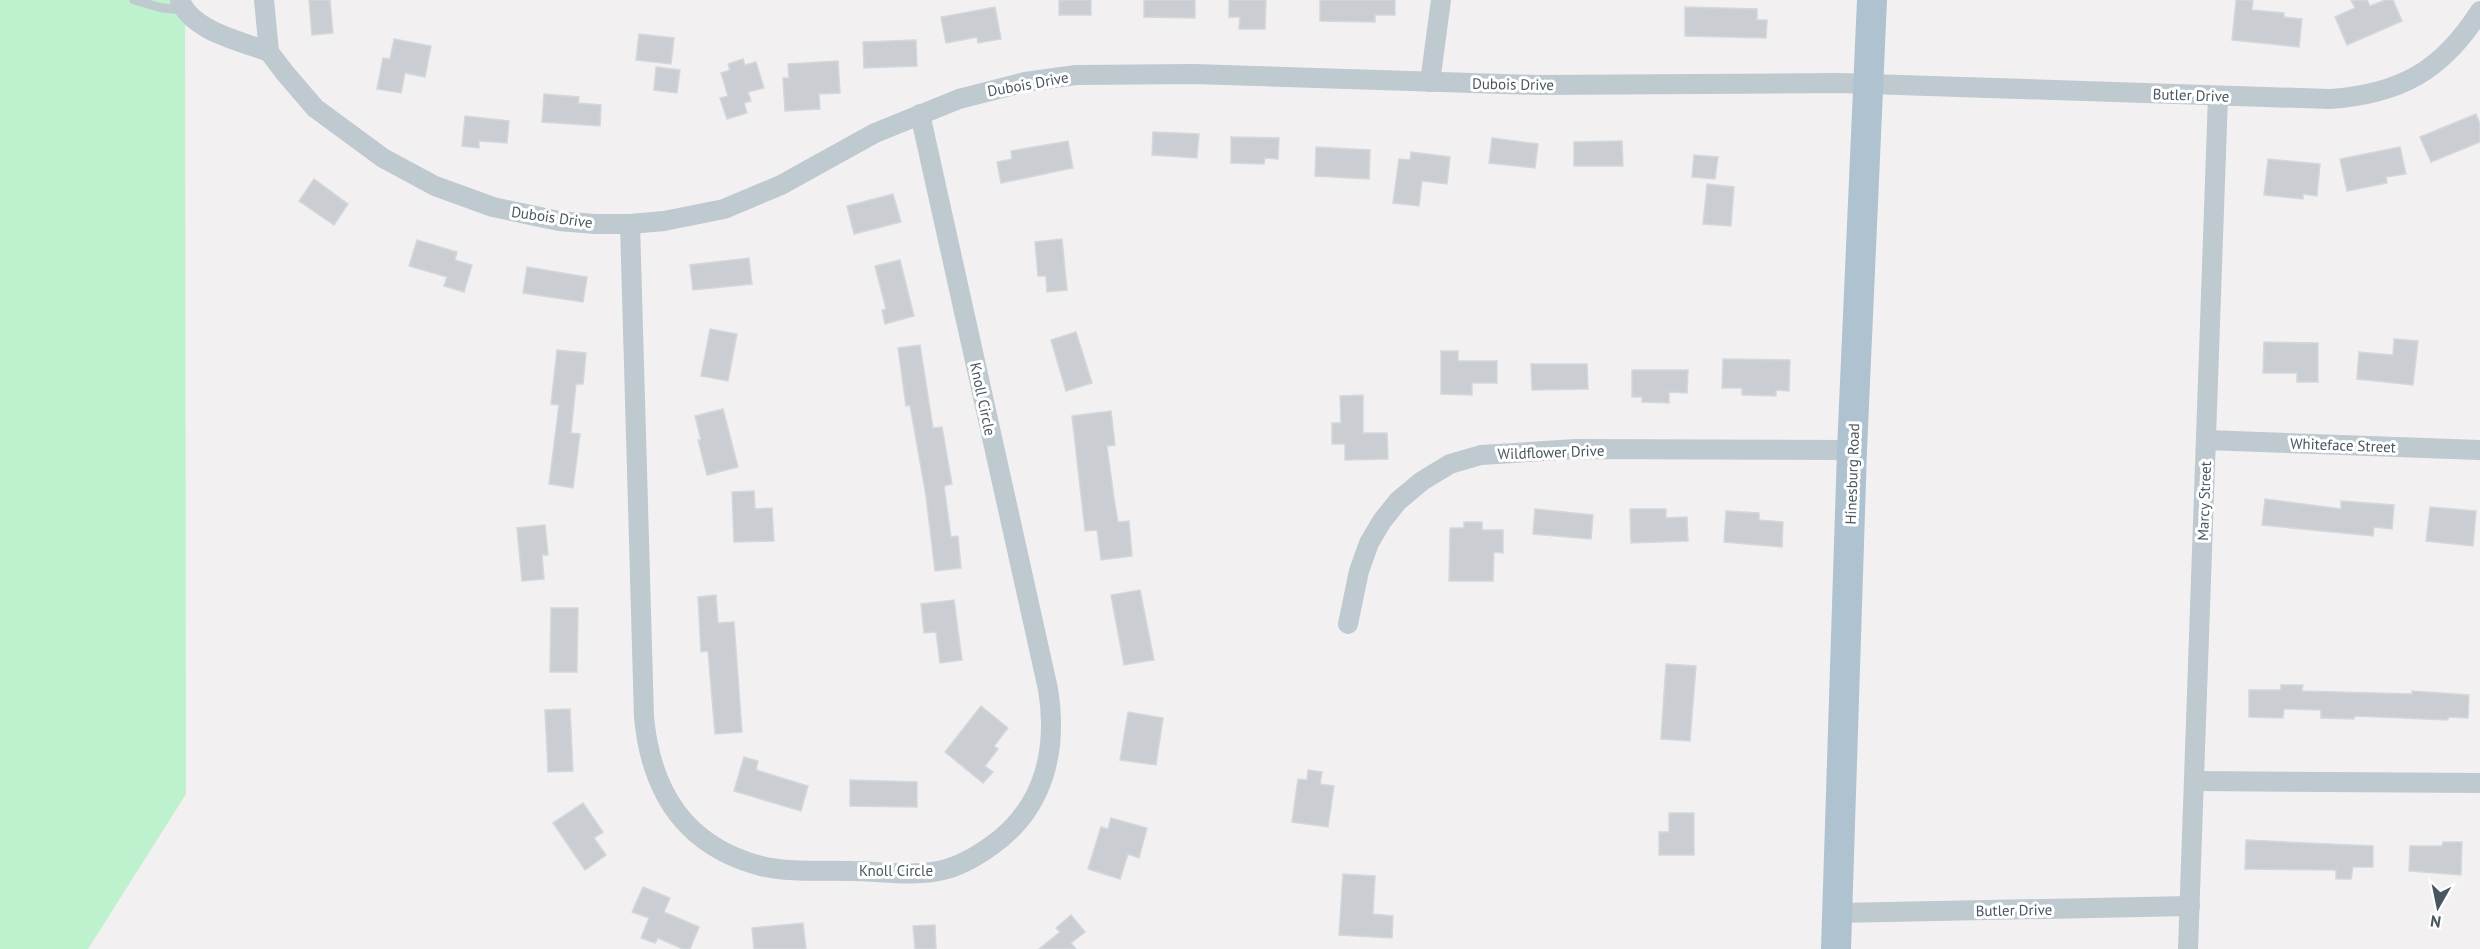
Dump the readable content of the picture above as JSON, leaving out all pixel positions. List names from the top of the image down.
{
  "streets": {
    "main road": ["Hinesburg Road"],
    "street": [
      "Dubois Drive",
      "Butler Drive",
      "Knoll Circle",
      "Whiteface Street",
      "Wildflower Drive",
      "Marcy Street"
    ]
  },
  "crossings": [
    ["Dubois Drive", "Butler Drive"],
    ["Dubois Drive", "Knoll Circle"],
    ["Dubois Drive", "Hinesburg Road"],
    ["Butler Drive", "Hinesburg Road"],
    ["Butler Drive", "Marcy Street"],
    ["Whiteface Street", "Marcy Street"],
    ["Wildflower Drive", "Hinesburg Road"]
  ],
  "north": "bottom"
}
